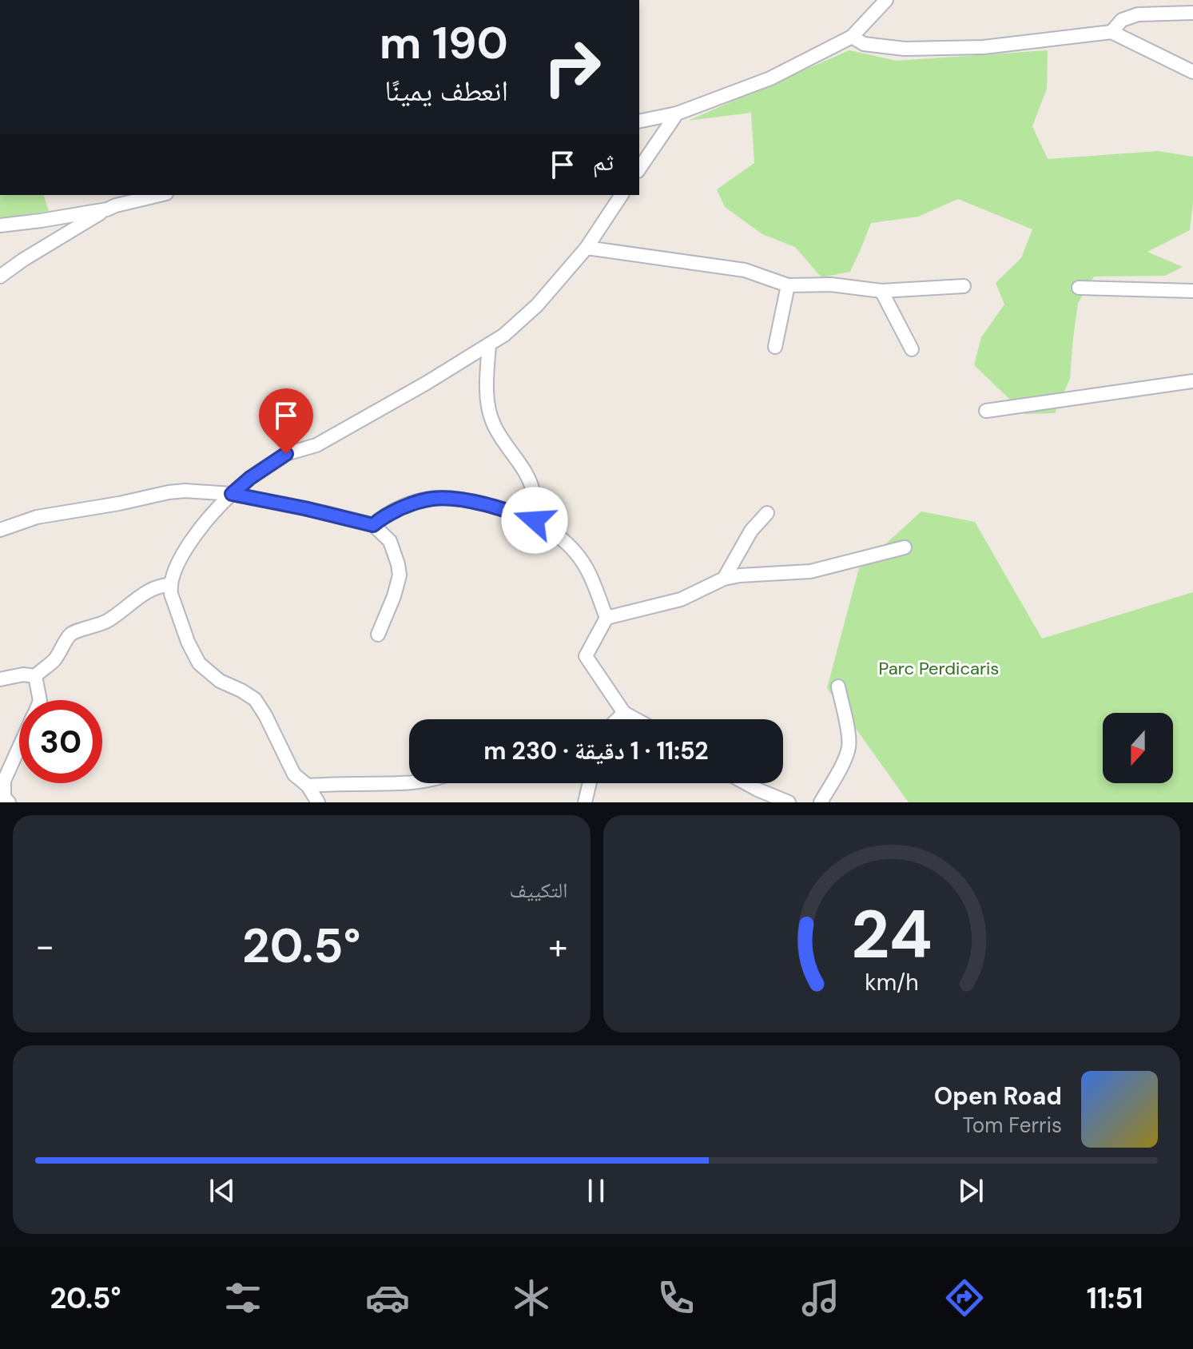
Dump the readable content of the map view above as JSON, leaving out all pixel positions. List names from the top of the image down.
{
  "parks": ["Parc Perdicaris"],
  "north": "bottom",
  "page": {
    "turn": ["190 m", "انعطف يمينًا"],
    "then": "ثم",
    "limit": "30",
    "trip": "11:52 · 1 دقيقة · 230 m",
    "tile": "التكييف",
    "heat": ["−", "20.5°", "+"],
    "song": ["Open Road", "Tom Ferris"],
    "tabs": ["11:51", "20.5°"],
    "gauge": ["24", "km/h"]
  }
}
